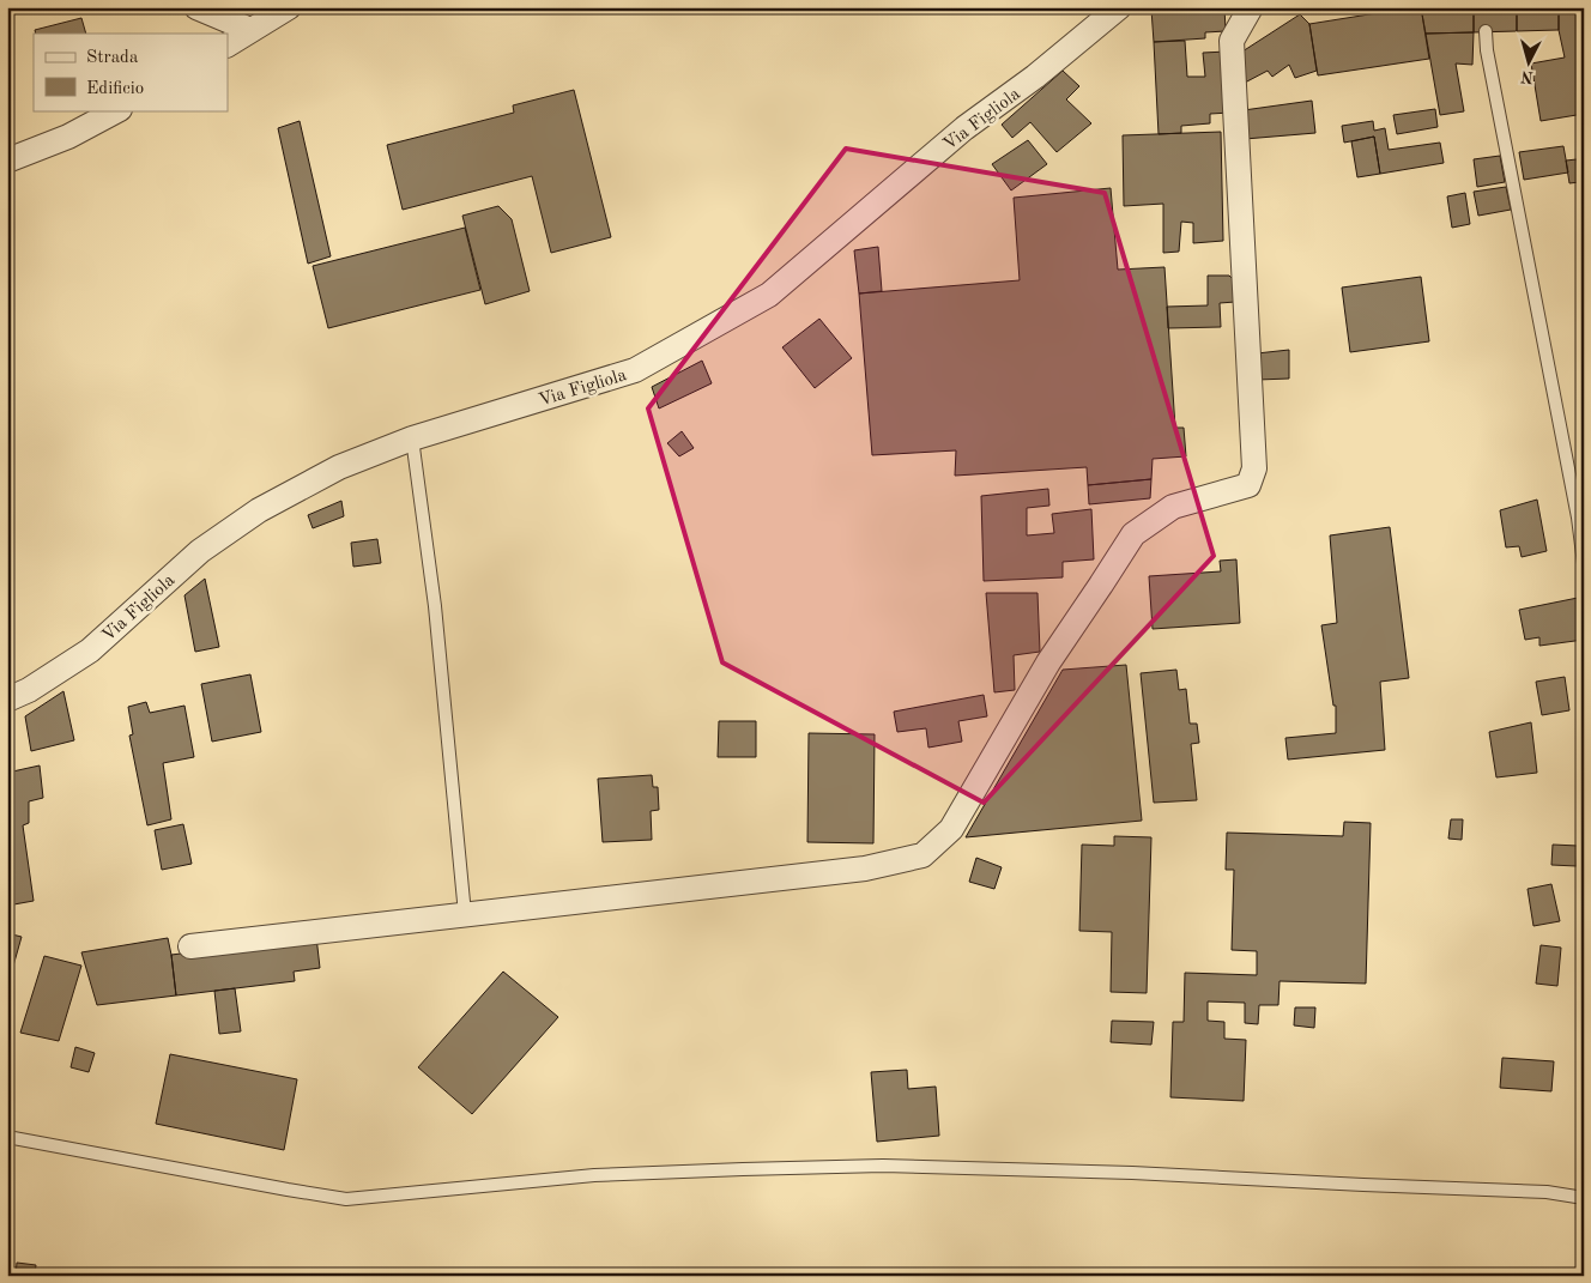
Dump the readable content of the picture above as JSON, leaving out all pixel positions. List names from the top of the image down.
{
  "streets": {
    "street": ["Via Figliola"]
  },
  "legend": ["Strada", "Edificio"],
  "north": "bottom"
}
